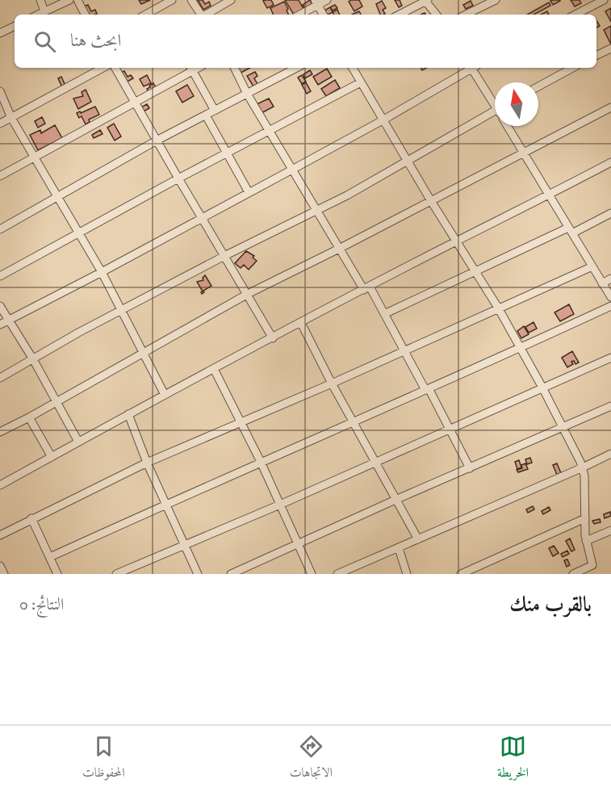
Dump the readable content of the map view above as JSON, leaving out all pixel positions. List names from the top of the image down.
{
  "north": "top",
  "page": {
    "search": "ابحث هنا",
    "heading": ["بالقرب منك", "النتائج: 0"],
    "nav": ["الخريطة", "الاتجاهات", "المحفوظات"]
  }
}
